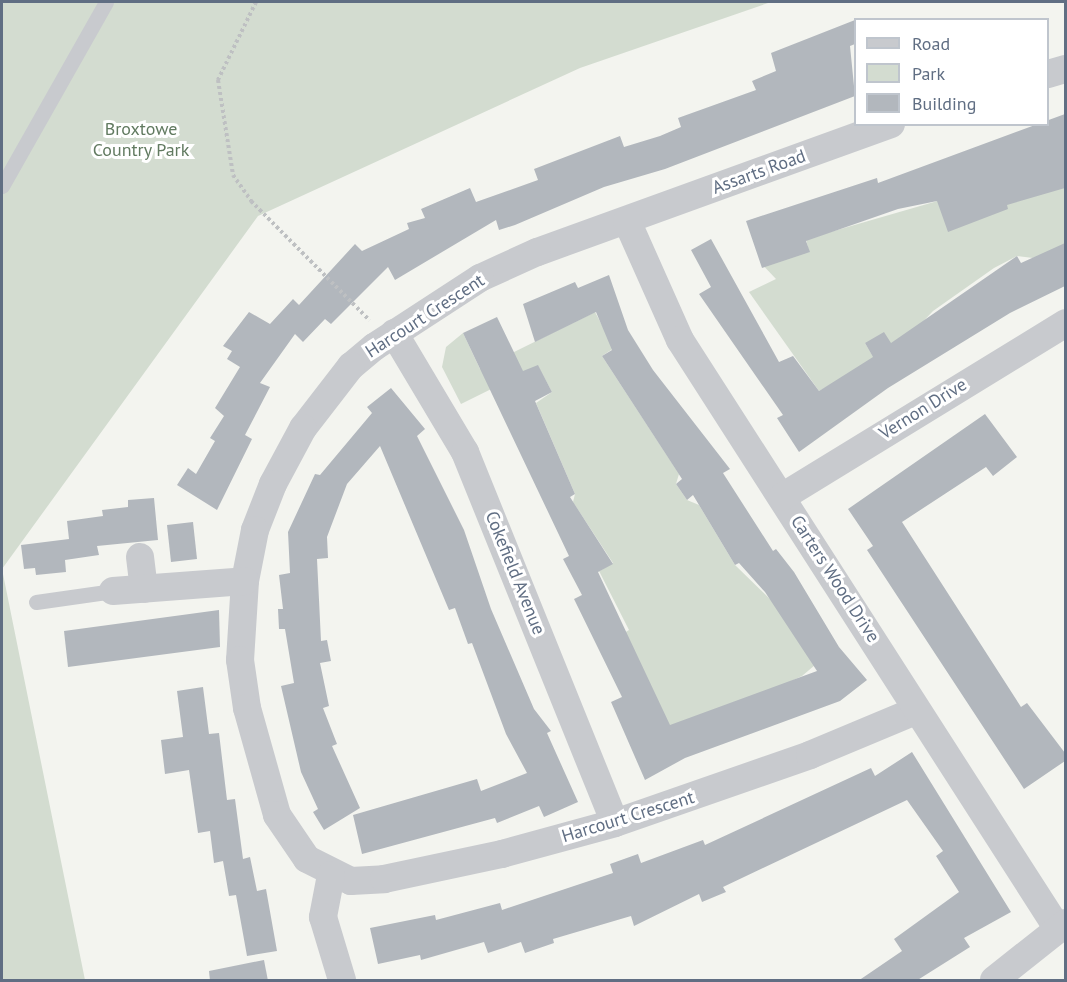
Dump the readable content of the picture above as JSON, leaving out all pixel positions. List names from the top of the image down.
{
  "streets": {
    "street": [
      "Assarts Road",
      "Harcourt Crescent",
      "Vernon Drive",
      "Cokefield Avenue",
      "Carters Wood Drive"
    ]
  },
  "crossings": [
    ["Assarts Road", "Harcourt Crescent"],
    ["Assarts Road", "Carters Wood Drive"],
    ["Harcourt Crescent", "Cokefield Avenue"],
    ["Harcourt Crescent", "Carters Wood Drive"],
    ["Vernon Drive", "Carters Wood Drive"]
  ],
  "parks": ["Broxtowe Country Park"],
  "legend": ["Road", "Park", "Building"]
}
